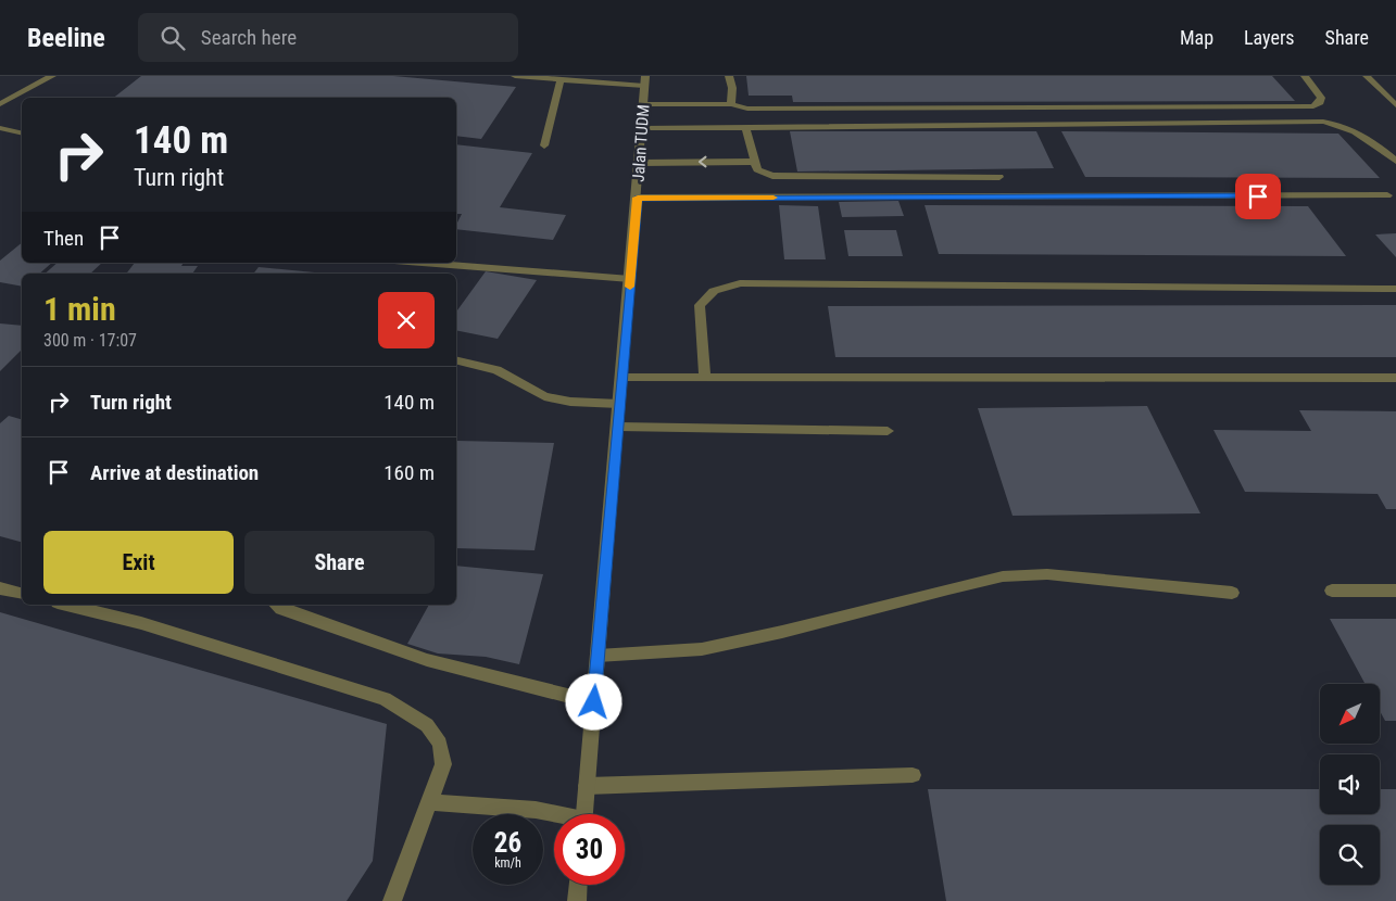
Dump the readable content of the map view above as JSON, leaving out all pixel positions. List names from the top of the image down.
{
  "streets": {
    "street": ["Jalan TUDM"]
  },
  "north": "bottom left",
  "page": {
    "header": "Beeline",
    "search": "Search here",
    "nav": ["Map", "Layers", "Share"],
    "turn": ["140 m", "Turn right"],
    "then": "Then",
    "heading": ["1 min", "300 m · 17:07"],
    "list": [
      {
        "name": "Turn right",
        "value": "140 m"
      },
      {
        "name": "Arrive at destination",
        "value": "160 m"
      }
    ],
    "buttons": ["Exit", "Share"],
    "speed": "26 km/h",
    "limit": "30"
  }
}
